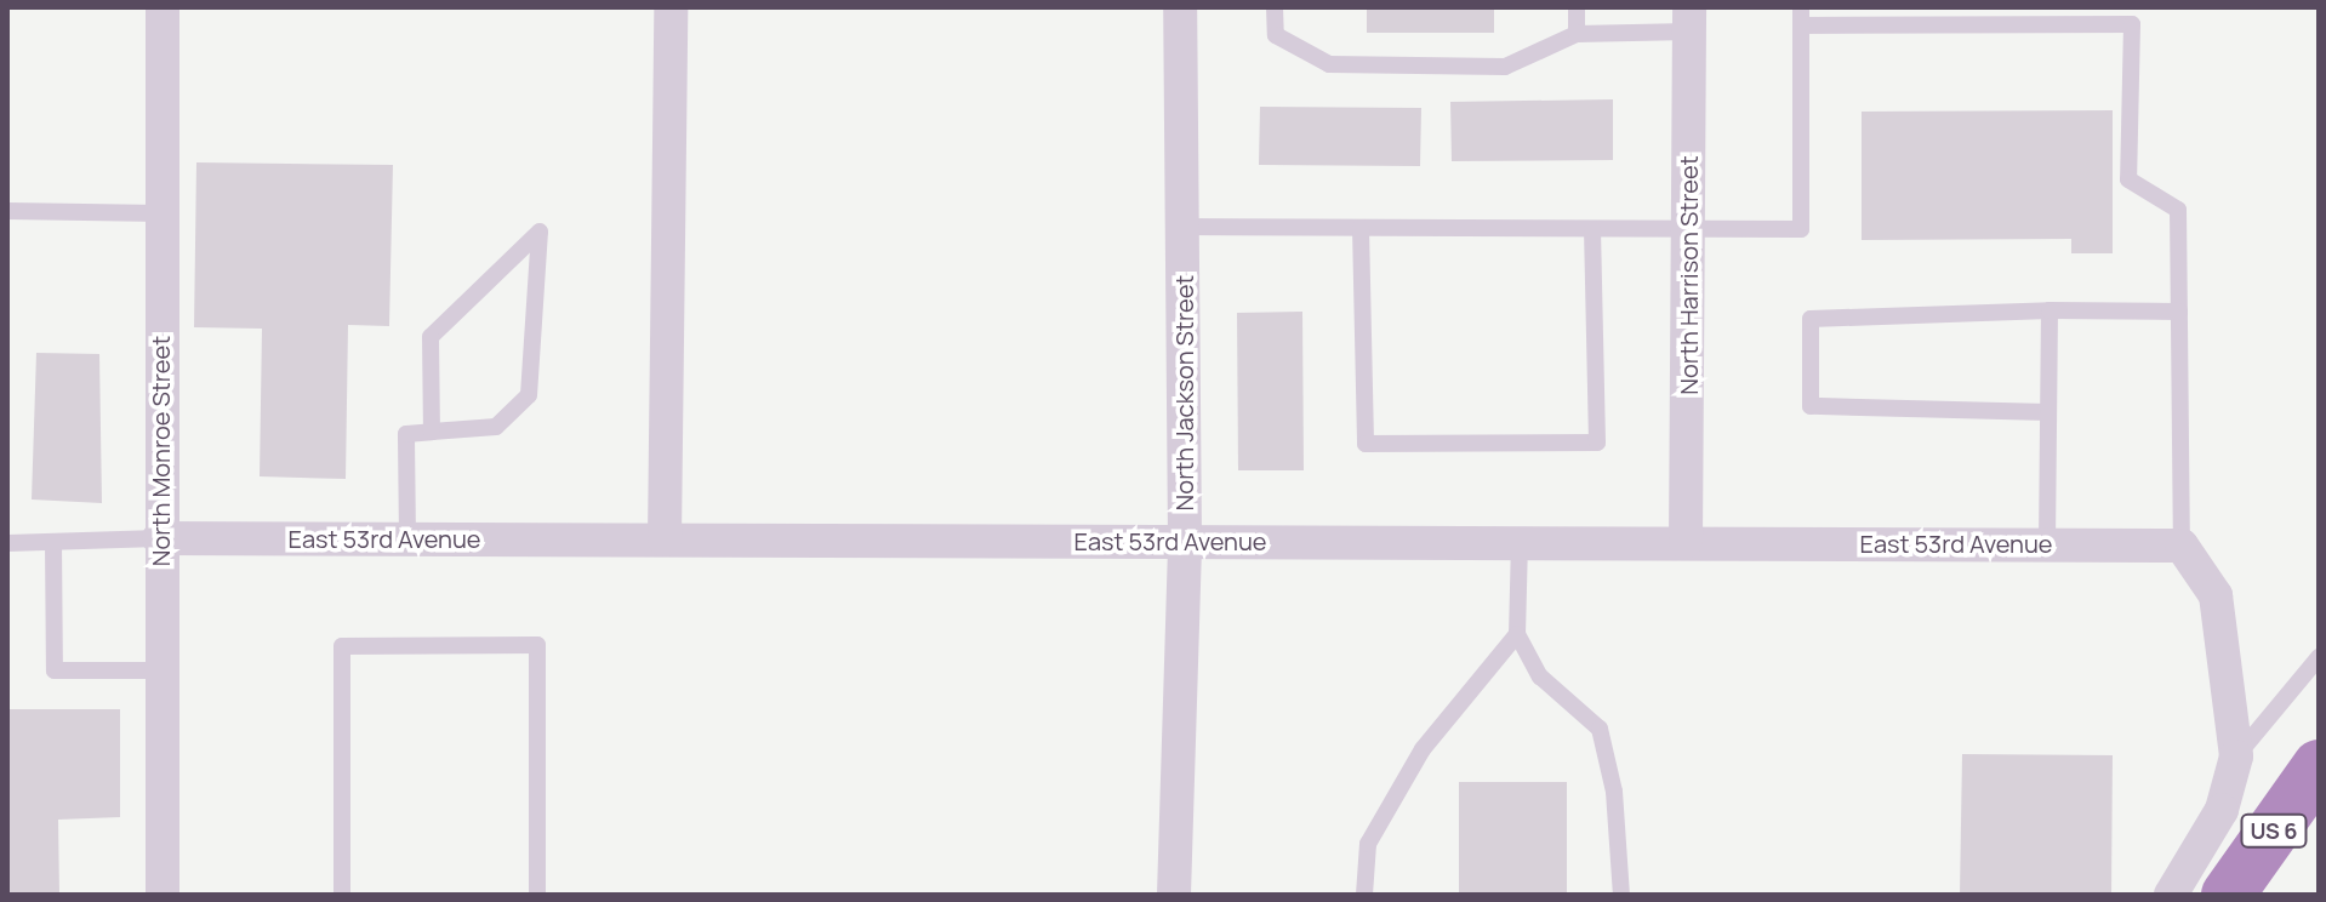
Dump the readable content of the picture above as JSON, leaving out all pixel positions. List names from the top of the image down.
{
  "streets": {
    "highway": ["US 6"],
    "street": [
      "North Harrison Street",
      "North Jackson Street",
      "North Monroe Street",
      "East 53rd Avenue"
    ]
  },
  "crossings": [
    ["North Harrison Street", "East 53rd Avenue"],
    ["North Jackson Street", "East 53rd Avenue"],
    ["North Monroe Street", "East 53rd Avenue"]
  ]
}
